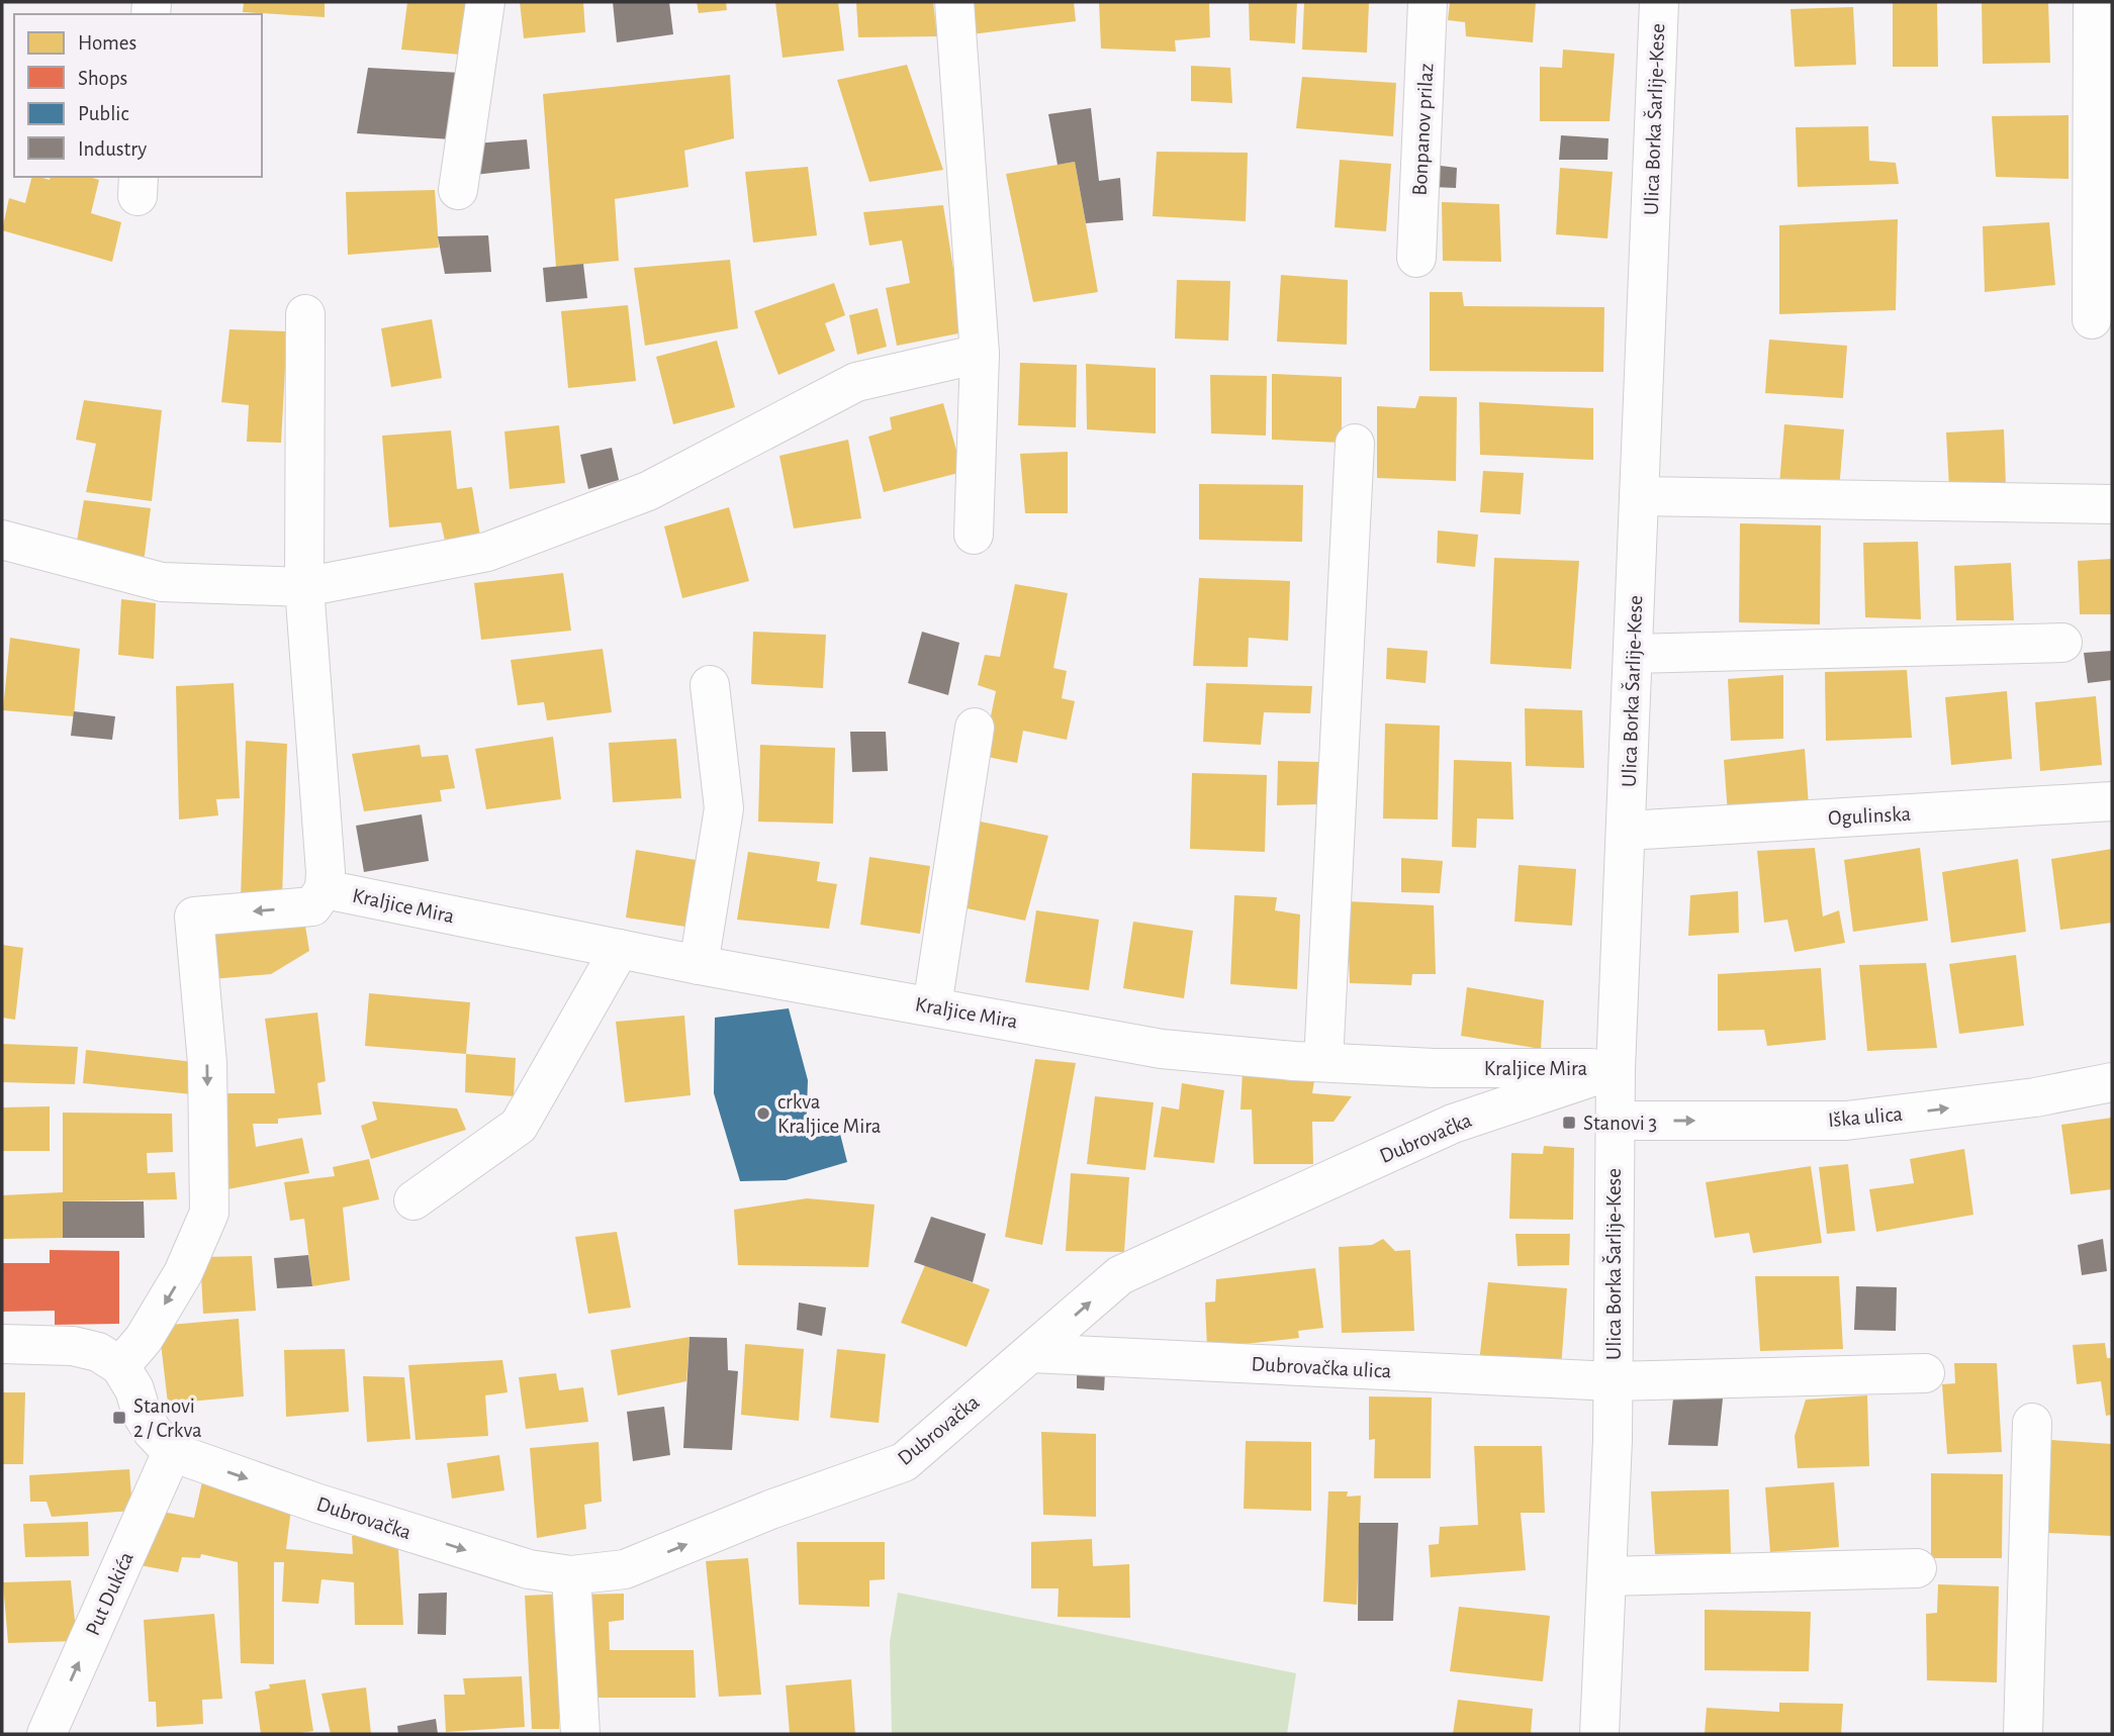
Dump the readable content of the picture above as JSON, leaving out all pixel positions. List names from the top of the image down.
{
  "streets": {
    "street": [
      "Ulica Borka Šarlije-Kese",
      "Bonpanov prilaz",
      "Ogulinska",
      "Kraljice Mira",
      "Iška ulica",
      "Dubrovačka",
      "Dubrovačka ulica",
      "Put Dukića"
    ]
  },
  "crossings": [
    ["Ulica Borka Šarlije-Kese", "Ogulinska"],
    ["Ulica Borka Šarlije-Kese", "Kraljice Mira"],
    ["Ulica Borka Šarlije-Kese", "Iška ulica"],
    ["Ulica Borka Šarlije-Kese", "Dubrovačka"],
    ["Ulica Borka Šarlije-Kese", "Dubrovačka ulica"],
    ["Kraljice Mira", "Dubrovačka"],
    ["Dubrovačka", "Dubrovačka ulica"],
    ["Dubrovačka", "Put Dukića"]
  ],
  "one_way": ["Iška ulica", "Dubrovačka", "Put Dukića"],
  "places": {
    "other": ["crkva Kraljice Mira"],
    "transit": ["Stanovi 3", "Stanovi 2 / Crkva"]
  },
  "legend": [
    "Homes",
    "Shops",
    "Public",
    "Industry"
  ]
}
